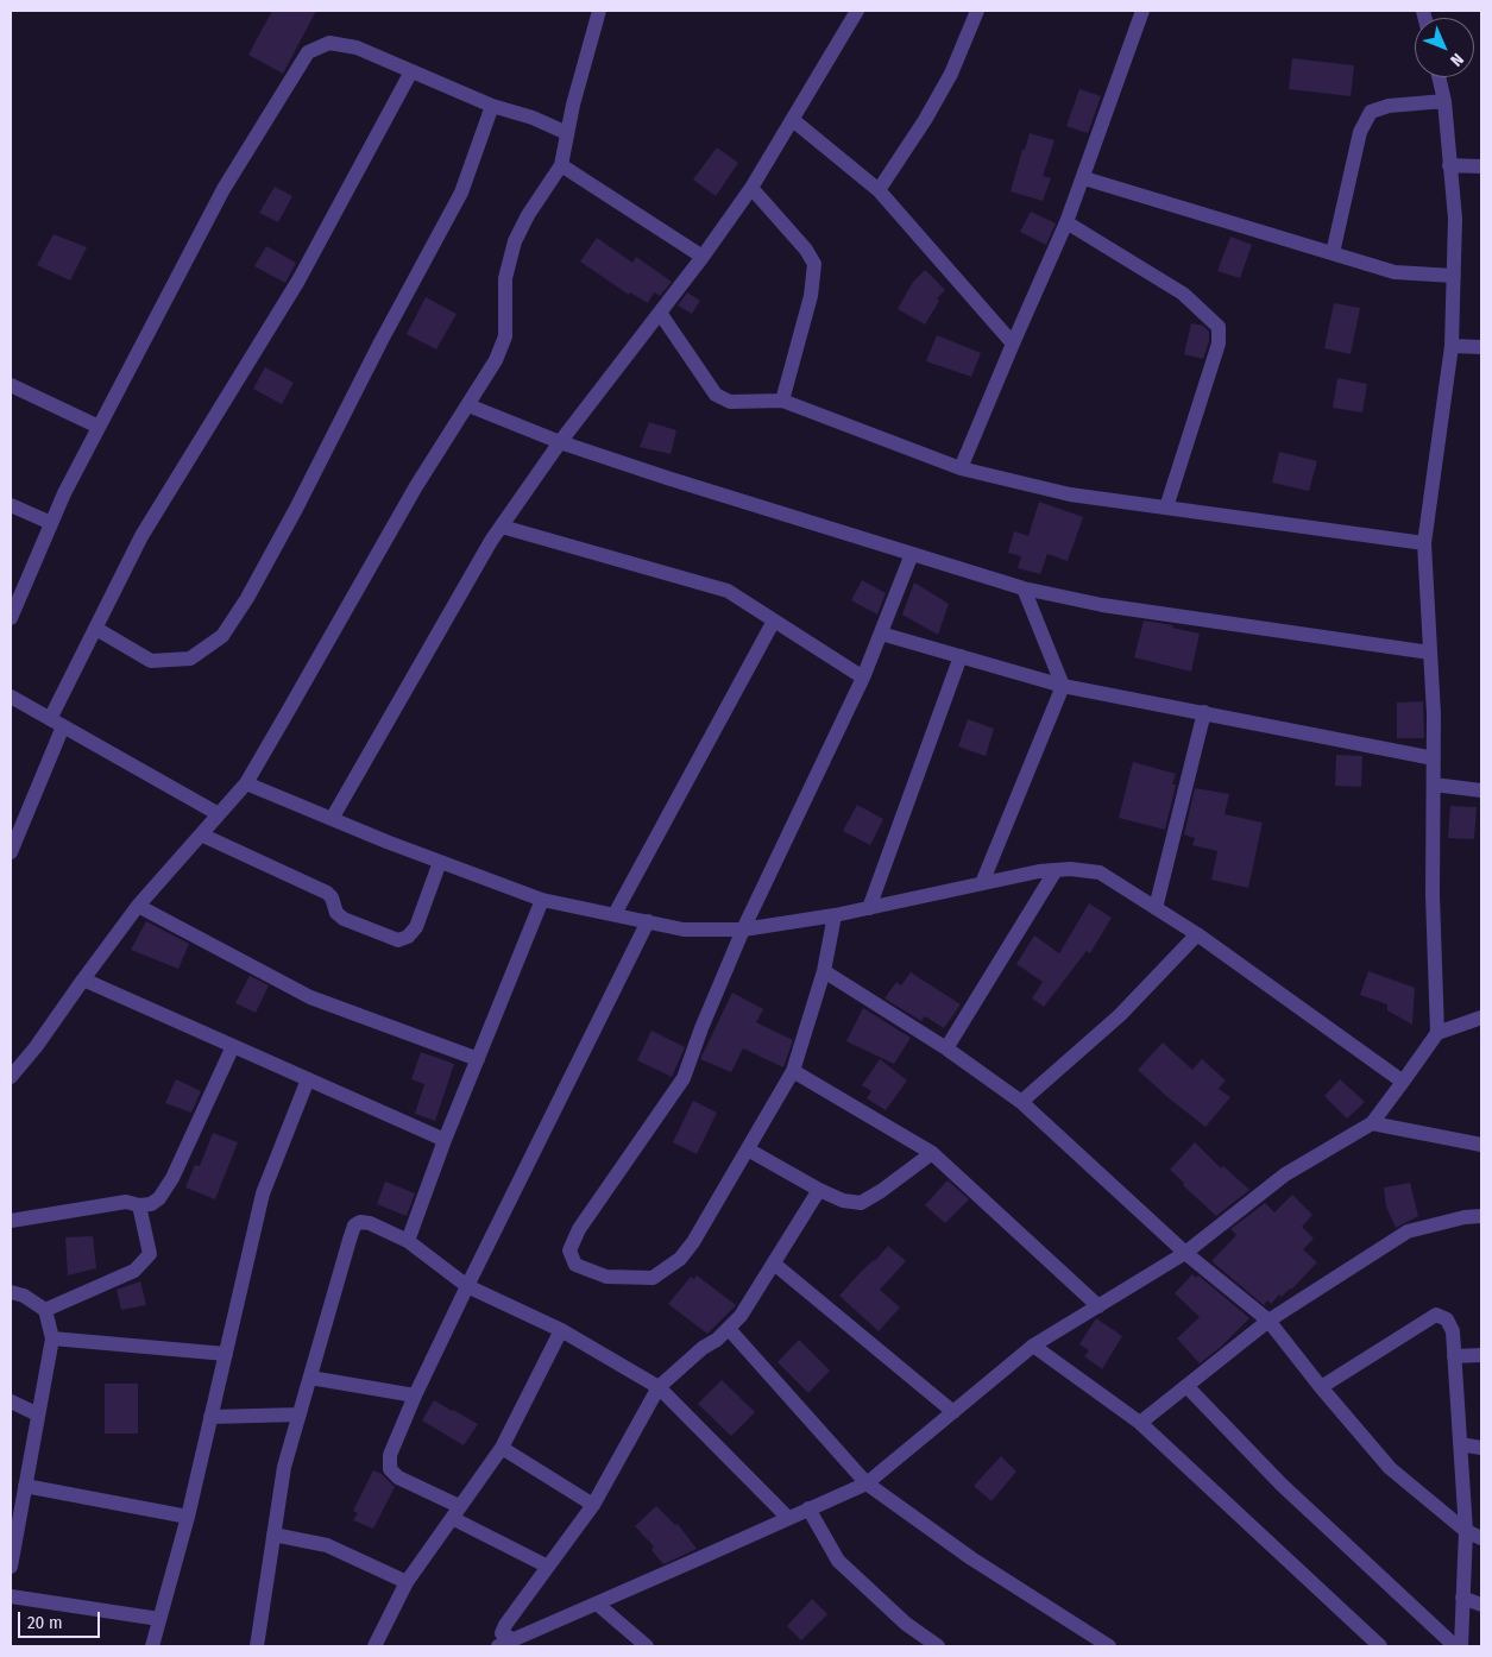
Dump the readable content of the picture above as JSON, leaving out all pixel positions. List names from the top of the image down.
{
  "scale_bar": "20 m",
  "north": "bottom right"
}
